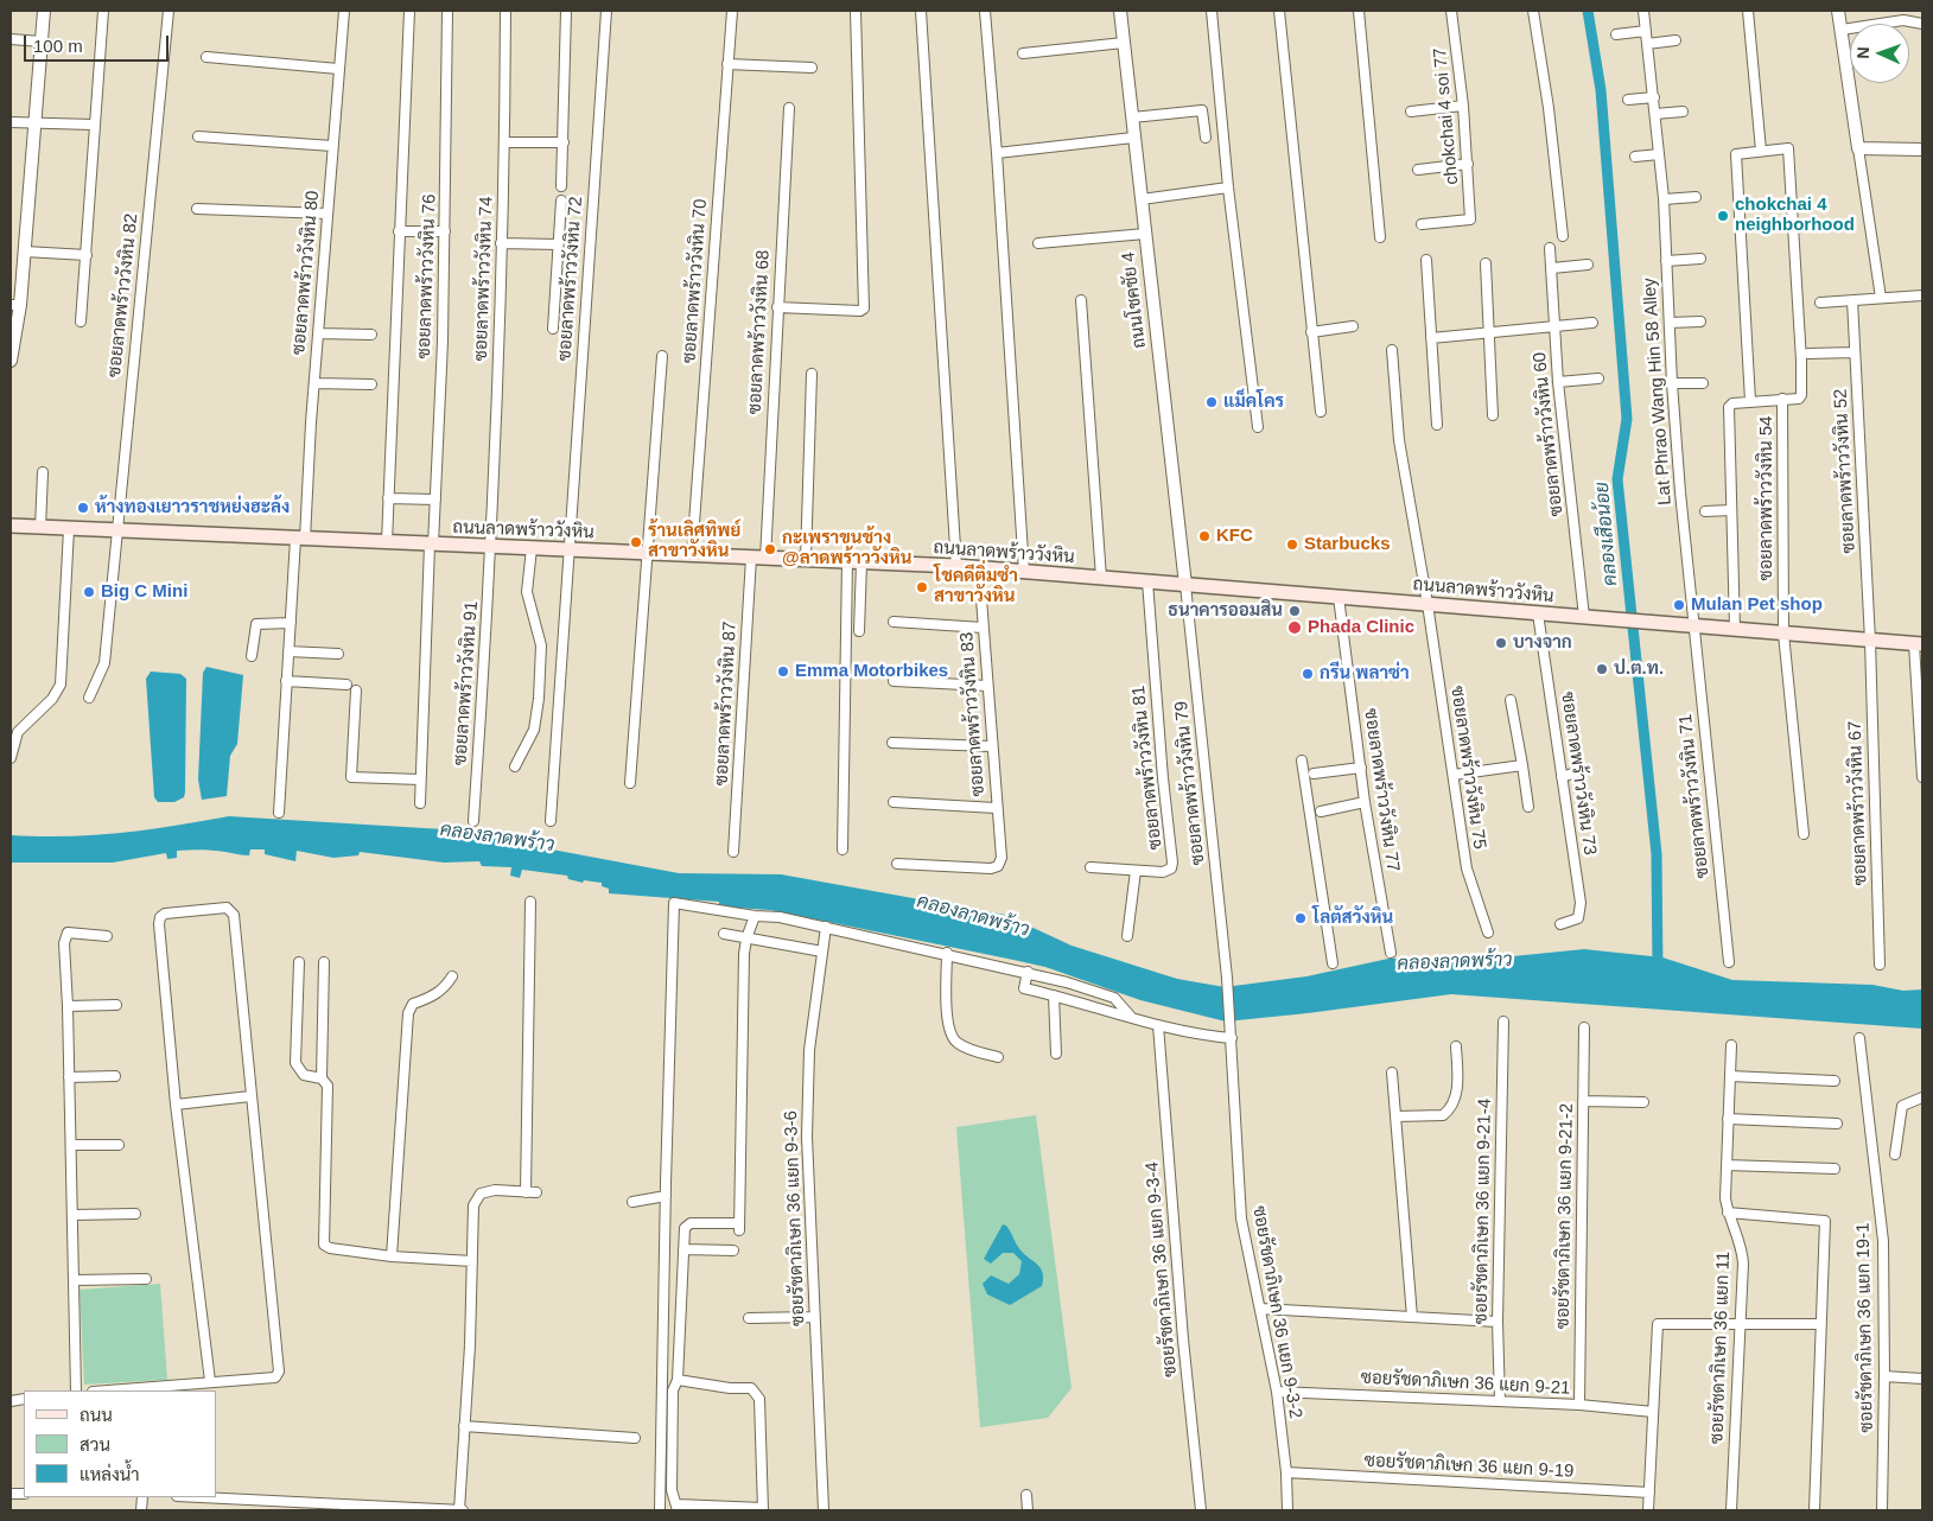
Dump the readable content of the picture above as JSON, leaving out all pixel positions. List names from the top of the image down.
{
  "streets": {
    "main road": ["ถนนลาดพร้าววังหิน"],
    "street": [
      "chokchai 4 soi 77",
      "ซอยลาดพร้าววังหิน 80",
      "ซอยลาดพร้าววังหิน 76",
      "ซอยลาดพร้าววังหิน 74",
      "ซอยลาดพร้าววังหิน 72",
      "ซอยลาดพร้าววังหิน 70",
      "ซอยลาดพร้าววังหิน 82",
      "ถนนโชคชัย 4",
      "ซอยลาดพร้าววังหิน 68",
      "Lat Phrao Wang Hin 58 Alley",
      "ซอยลาดพร้าววังหิน 60",
      "ซอยลาดพร้าววังหิน 52",
      "ซอยลาดพร้าววังหิน 54",
      "ซอยลาดพร้าววังหิน 91",
      "ซอยลาดพร้าววังหิน 87",
      "ซอยลาดพร้าววังหิน 83",
      "ซอยลาดพร้าววังหิน 81",
      "ซอยลาดพร้าววังหิน 75",
      "ซอยลาดพร้าววังหิน 73",
      "ซอยลาดพร้าววังหิน 79",
      "ซอยลาดพร้าววังหิน 77",
      "ซอยลาดพร้าววังหิน 71",
      "ซอยลาดพร้าววังหิน 67",
      "ซอยรัชดาภิเษก 36 แยก 9-21-4",
      "ซอยรัชดาภิเษก 36 แยก 9-21-2",
      "ซอยรัชดาภิเษก 36 แยก 9-3-6",
      "ซอยรัชดาภิเษก 36 แยก 9-3-4",
      "ซอยรัชดาภิเษก 36 แยก 9-3-2",
      "ซอยรัชดาภิเษก 36 แยก 19-1",
      "ซอยรัชดาภิเษก 36 แยก 11",
      "ซอยรัชดาภิเษก 36 แยก 9-21",
      "ซอยรัชดาภิเษก 36 แยก 9-19"
    ]
  },
  "crossings": [
    ["ซอยลาดพร้าววังหิน 80", "ถนนลาดพร้าววังหิน"],
    ["ซอยลาดพร้าววังหิน 76", "ถนนลาดพร้าววังหิน"],
    ["ซอยลาดพร้าววังหิน 74", "ถนนลาดพร้าววังหิน"],
    ["ซอยลาดพร้าววังหิน 74", "ซอยลาดพร้าววังหิน 91"],
    ["ซอยลาดพร้าววังหิน 72", "ถนนลาดพร้าววังหิน"],
    ["ซอยลาดพร้าววังหิน 70", "ถนนลาดพร้าววังหิน"],
    ["ซอยลาดพร้าววังหิน 82", "ถนนลาดพร้าววังหิน"],
    ["ถนนโชคชัย 4", "ถนนลาดพร้าววังหิน"],
    ["ถนนโชคชัย 4", "ซอยลาดพร้าววังหิน 79"],
    ["ซอยลาดพร้าววังหิน 68", "ถนนลาดพร้าววังหิน"],
    ["ซอยลาดพร้าววังหิน 68", "ซอยลาดพร้าววังหิน 87"],
    ["Lat Phrao Wang Hin 58 Alley", "ถนนลาดพร้าววังหิน"],
    ["Lat Phrao Wang Hin 58 Alley", "ซอยลาดพร้าววังหิน 71"],
    ["ซอยลาดพร้าววังหิน 60", "ถนนลาดพร้าววังหิน"],
    ["ซอยลาดพร้าววังหิน 52", "ถนนลาดพร้าววังหิน"],
    ["ซอยลาดพร้าววังหิน 52", "ซอยลาดพร้าววังหิน 67"],
    ["ซอยลาดพร้าววังหิน 54", "ถนนลาดพร้าววังหิน"],
    ["ถนนลาดพร้าววังหิน", "ซอยลาดพร้าววังหิน 91"],
    ["ถนนลาดพร้าววังหิน", "ซอยลาดพร้าววังหิน 87"],
    ["ถนนลาดพร้าววังหิน", "ซอยลาดพร้าววังหิน 83"],
    ["ถนนลาดพร้าววังหิน", "ซอยลาดพร้าววังหิน 81"],
    ["ถนนลาดพร้าววังหิน", "ซอยลาดพร้าววังหิน 75"],
    ["ถนนลาดพร้าววังหิน", "ซอยลาดพร้าววังหิน 73"],
    ["ถนนลาดพร้าววังหิน", "ซอยลาดพร้าววังหิน 79"],
    ["ถนนลาดพร้าววังหิน", "ซอยลาดพร้าววังหิน 77"],
    ["ถนนลาดพร้าววังหิน", "ซอยลาดพร้าววังหิน 71"],
    ["ถนนลาดพร้าววังหิน", "ซอยลาดพร้าววังหิน 67"],
    ["ซอยลาดพร้าววังหิน 79", "ซอยรัชดาภิเษก 36 แยก 9-3-2"],
    ["ซอยรัชดาภิเษก 36 แยก 9-21-4", "ซอยรัชดาภิเษก 36 แยก 9-21"],
    ["ซอยรัชดาภิเษก 36 แยก 9-21-2", "ซอยรัชดาภิเษก 36 แยก 9-21"],
    ["ซอยรัชดาภิเษก 36 แยก 9-3-2", "ซอยรัชดาภิเษก 36 แยก 9-21"],
    ["ซอยรัชดาภิเษก 36 แยก 9-3-2", "ซอยรัชดาภิเษก 36 แยก 9-19"]
  ],
  "water": ["คลองเสือน้อย", "คลองลาดพร้าว"],
  "places": [
    "chokchai 4 neighborhood",
    "แม็คโคร",
    "ห้างทองเยาวราชหย่งฮะล้ง",
    "KFC",
    "ร้านเลิศทิพย์ สาขาวังหิน",
    "Starbucks",
    "กะเพราขุนช้าง @ลาดพร้าววังหิน",
    "โชคดีติ่มซำ สาขาวังหิน",
    "Big C Mini",
    "Mulan Pet shop",
    "ธนาคารออมสิน",
    "Phada Clinic",
    "บางจาก",
    "ป.ต.ท.",
    "Emma Motorbikes",
    "กรีน พลาซ่า",
    "โลตัสวังหิน"
  ],
  "legend": ["ถนน", "สวน", "แหล่งน้ำ"],
  "scale_bar": "100 m",
  "north": "left"
}
